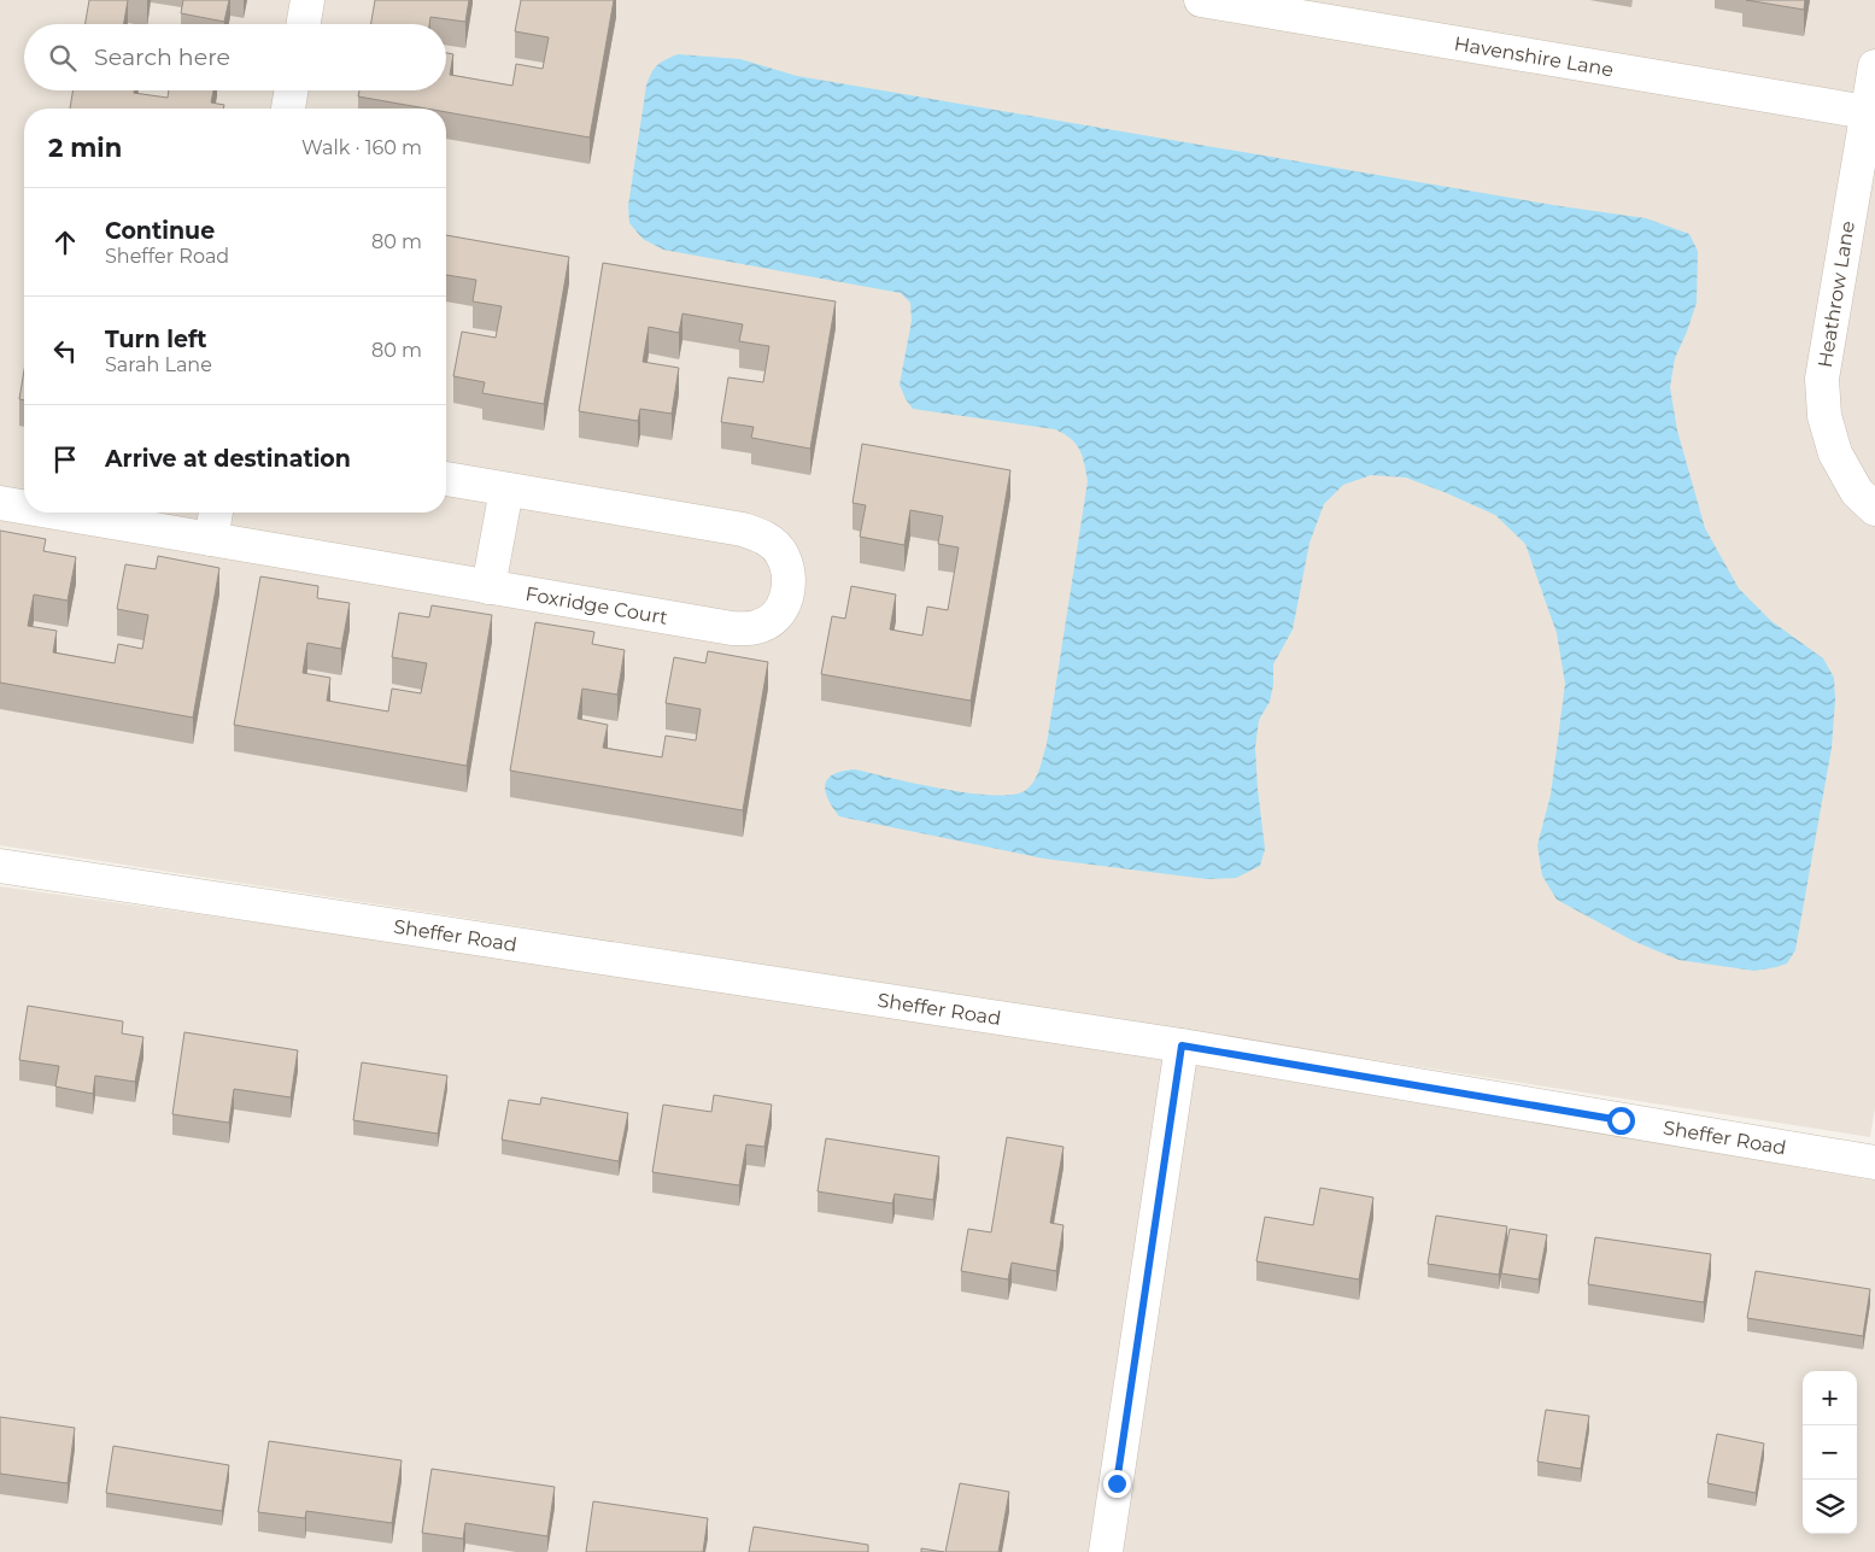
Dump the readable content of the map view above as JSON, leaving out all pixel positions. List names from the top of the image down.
{
  "streets": {
    "street": [
      "Havenshire Lane",
      "Heathrow Lane",
      "Foxridge Court",
      "Sheffer Road"
    ]
  },
  "crossings": [
    ["Havenshire Lane", "Heathrow Lane"]
  ],
  "page": {
    "search": "Search here",
    "heading": ["2 min", "Walk · 160 m"],
    "list": [
      ["Continue", "Sheffer Road", "80 m"],
      ["Turn left", "Sarah Lane", "80 m"],
      "Arrive at destination"
    ],
    "map_buttons": ["+", "−"]
  }
}
